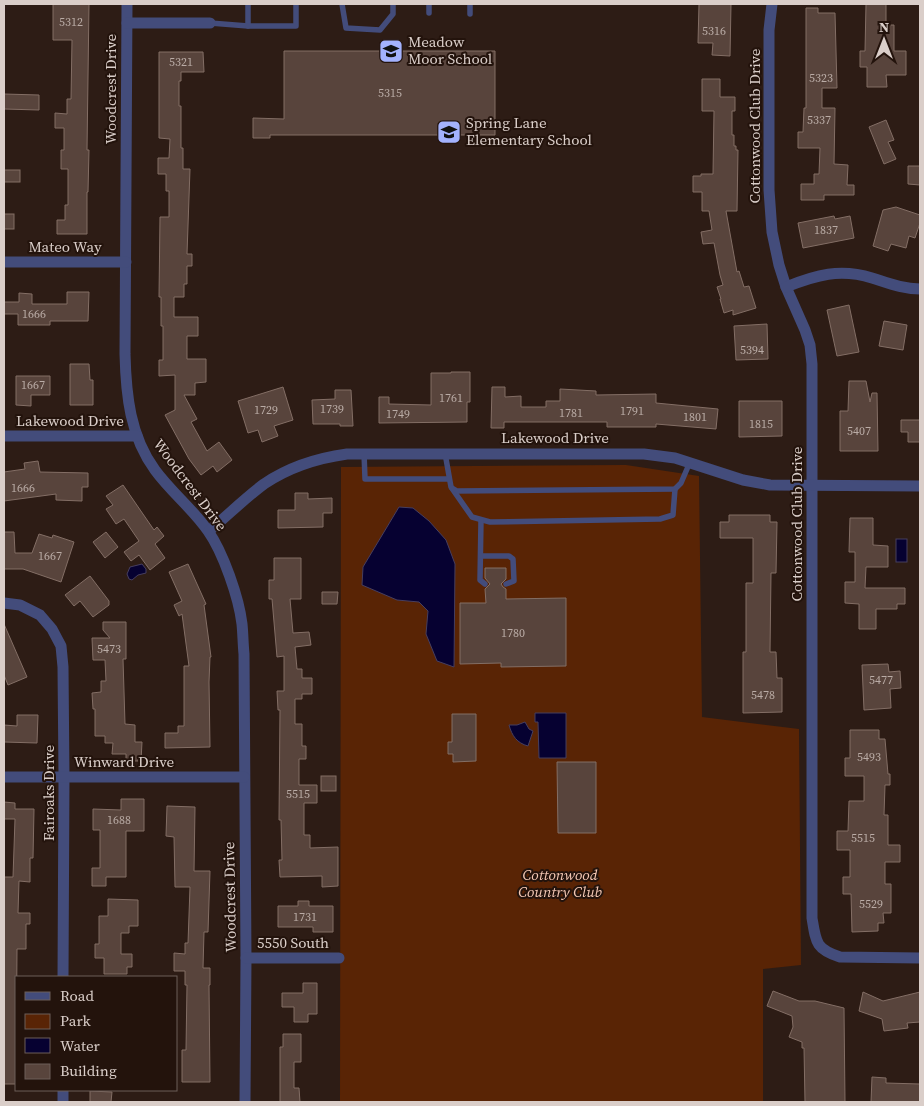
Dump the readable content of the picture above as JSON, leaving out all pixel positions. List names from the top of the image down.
{
  "streets": {
    "street": [
      "Woodcrest Drive",
      "Cottonwood Club Drive",
      "Mateo Way",
      "Lakewood Drive",
      "Winward Drive",
      "Fairoaks Drive",
      "5550 South"
    ]
  },
  "crossings": [
    ["Woodcrest Drive", "Mateo Way"],
    ["Woodcrest Drive", "Lakewood Drive"],
    ["Woodcrest Drive", "Winward Drive"],
    ["Woodcrest Drive", "5550 South"],
    ["Cottonwood Club Drive", "Lakewood Drive"],
    ["Winward Drive", "Fairoaks Drive"]
  ],
  "parks": ["Cottonwood Country Club"],
  "places": {
    "school or university": ["Meadow Moor School", "Spring Lane Elementary School"]
  },
  "house_numbers": [
    "5312",
    "5316",
    "5321",
    "5323",
    "5315",
    "5337",
    "1837",
    "1666",
    "5394",
    "1667",
    "1761",
    "1739",
    "1729",
    "1791",
    "1781",
    "1749",
    "1801",
    "1815",
    "5407",
    "1666",
    "1667",
    "1780",
    "5473",
    "5477",
    "5478",
    "5493",
    "5515",
    "1688",
    "5515",
    "5529",
    "1731"
  ],
  "legend": [
    "Road",
    "Park",
    "Water",
    "Building"
  ],
  "north": "top"
}
